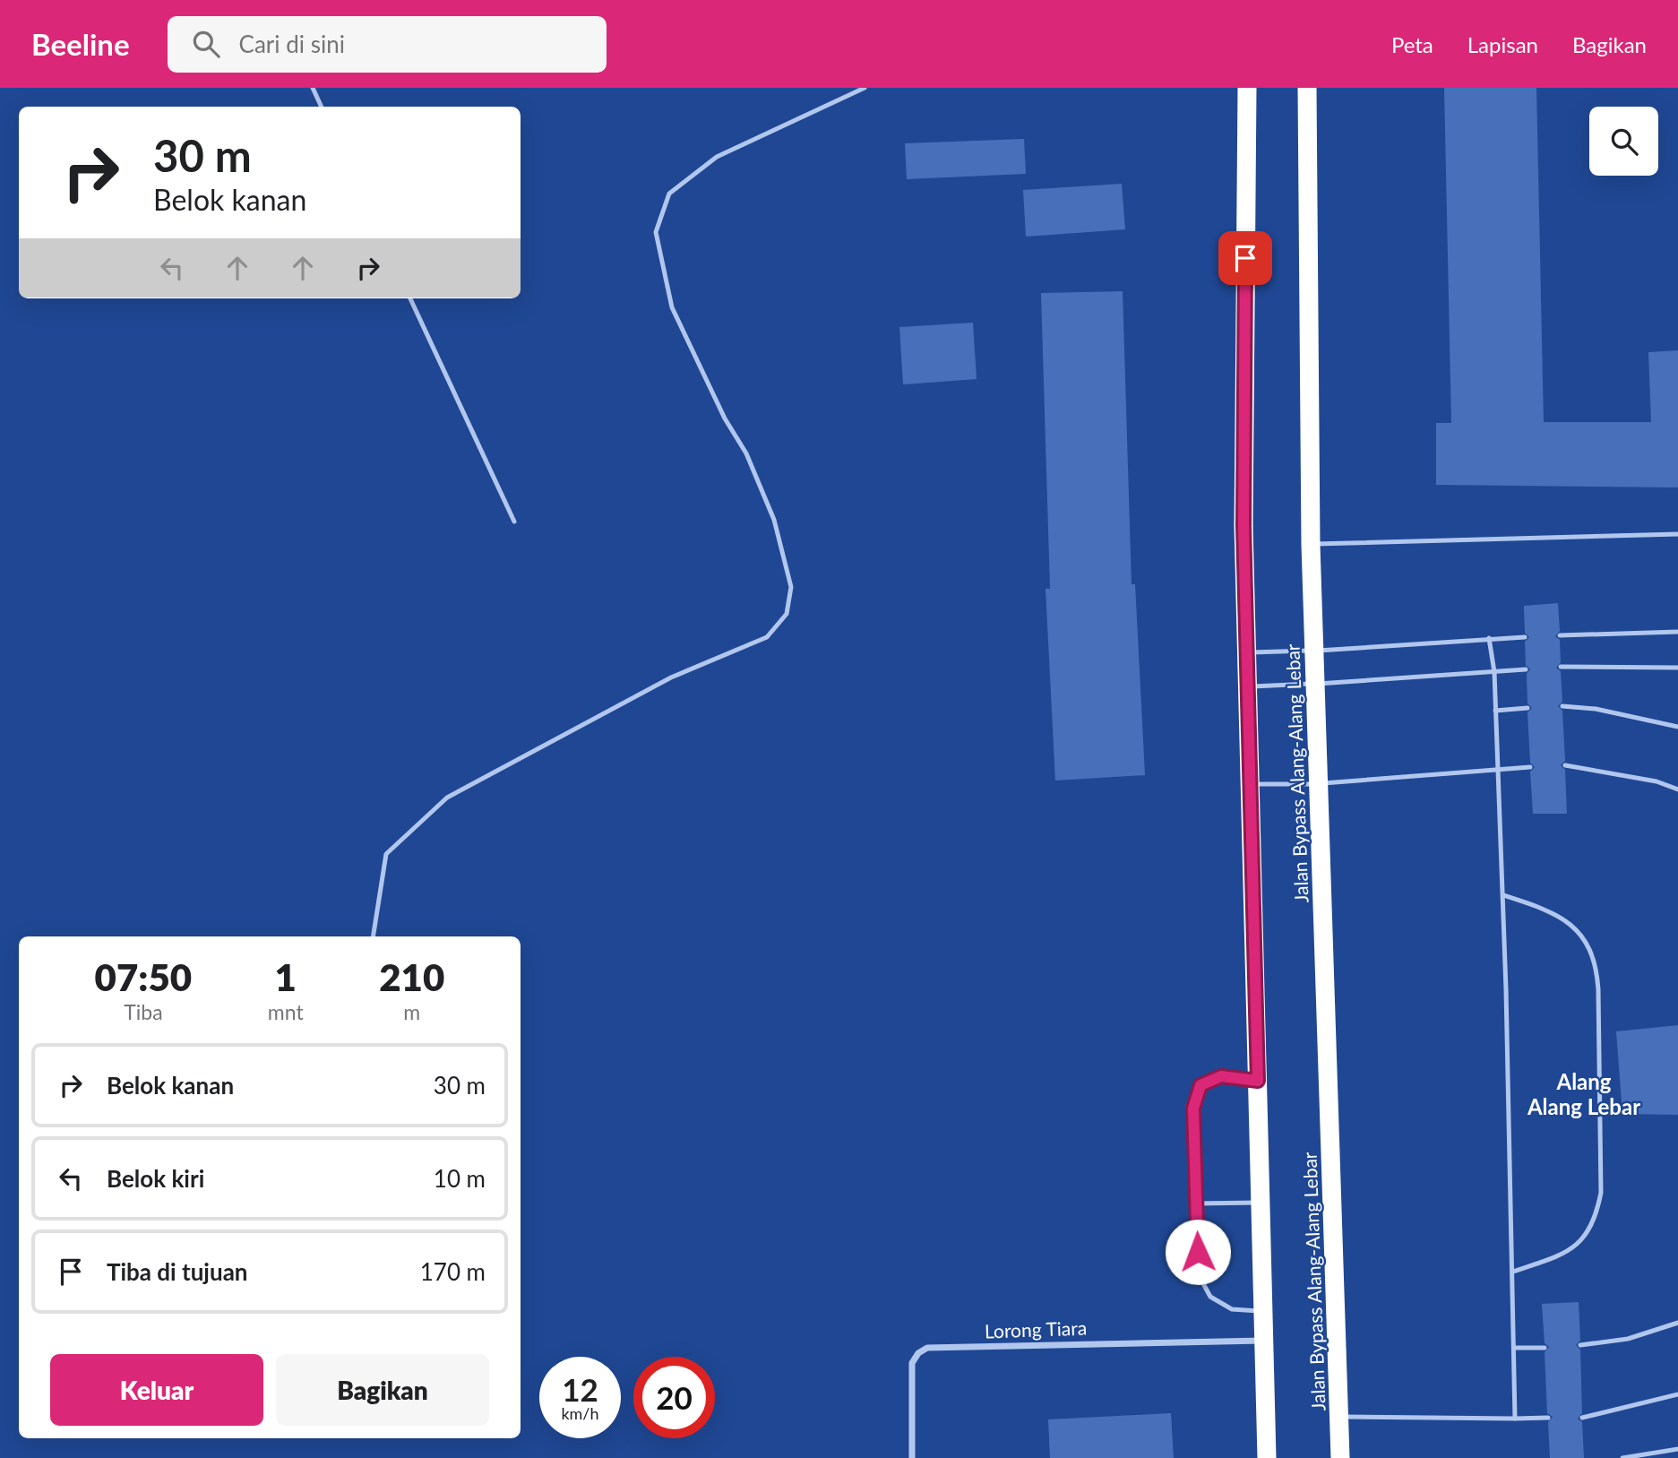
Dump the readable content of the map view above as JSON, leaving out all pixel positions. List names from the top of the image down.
{
  "streets": {
    "highway": ["Jalan Bypass Alang-Alang Lebar"],
    "street": ["Lorong Tiara"]
  },
  "districts": ["Alang Alang Lebar"],
  "page": {
    "header": "Beeline",
    "search": "Cari di sini",
    "nav": ["Peta", "Lapisan", "Bagikan"],
    "turn": ["30 m", "Belok kanan"],
    "eta": [
      "07:50",
      "Tiba",
      "1",
      "mnt",
      "210",
      "m"
    ],
    "list": [
      {
        "name": "Belok kanan",
        "value": "30 m"
      },
      {
        "name": "Belok kiri",
        "value": "10 m"
      },
      {
        "name": "Tiba di tujuan",
        "value": "170 m"
      }
    ],
    "buttons": ["Keluar", "Bagikan"],
    "speed": "12 km/h",
    "limit": "20"
  }
}
